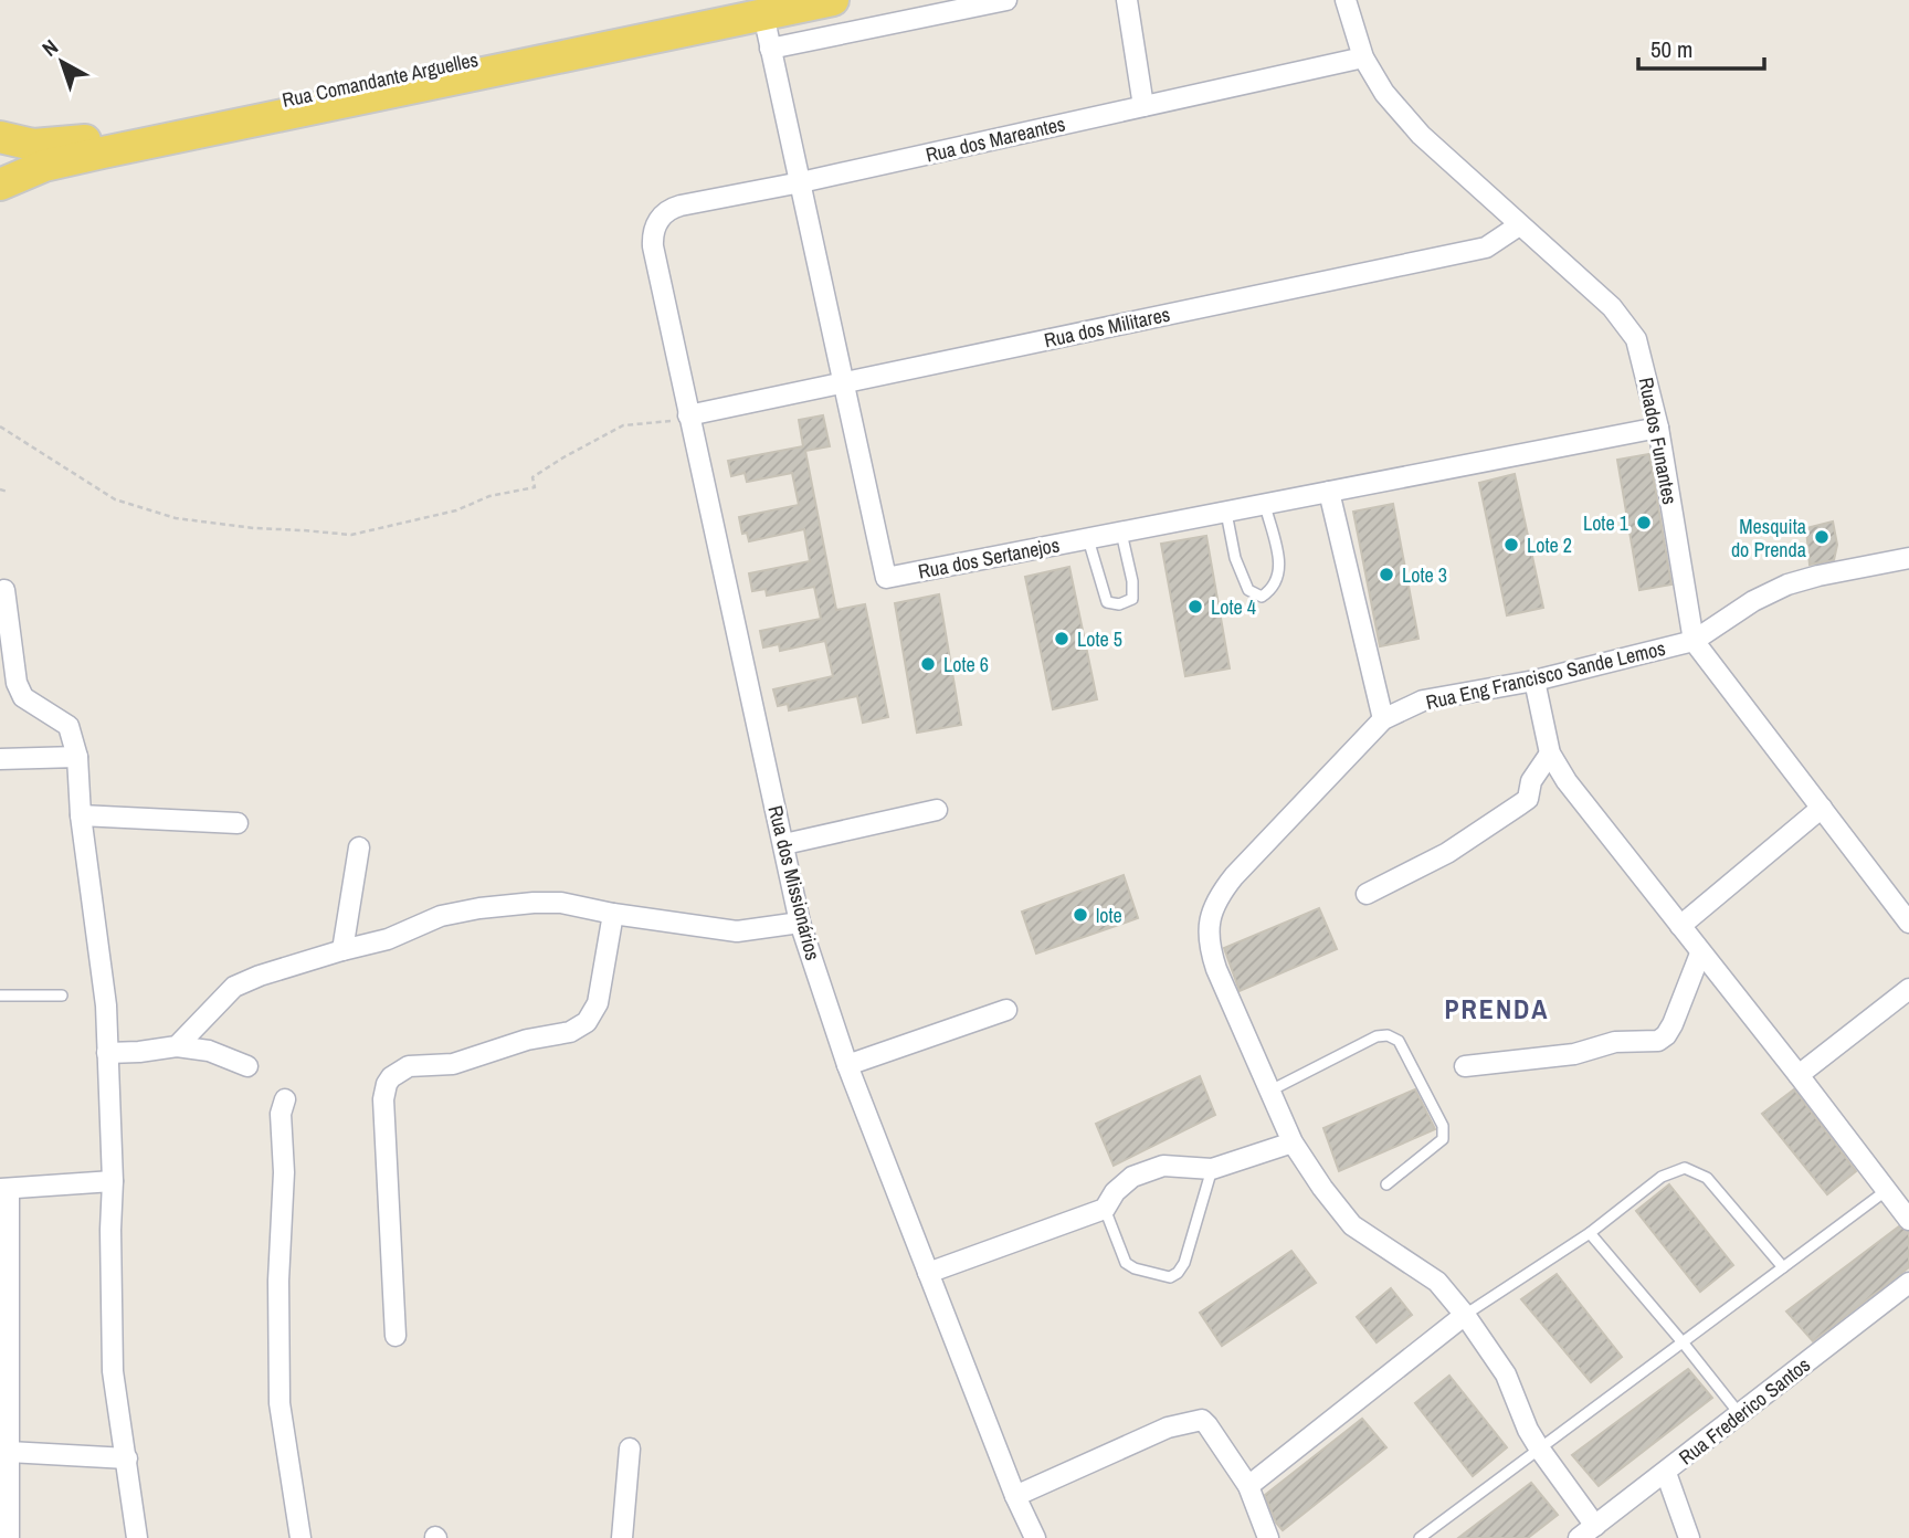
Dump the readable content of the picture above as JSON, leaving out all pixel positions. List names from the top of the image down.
{
  "streets": {
    "main road": ["Rua Comandante Arguelles"],
    "street": [
      "Rua dos Mareantes",
      "Rua dos Militares",
      "Ruados Funantes",
      "Rua dos Sertanejos",
      "Rua Eng Francisco Sande Lemos",
      "Rua dos Missionários",
      "Rua Frederico Santos"
    ]
  },
  "crossings": [
    ["Rua Comandante Arguelles", "Rua dos Sertanejos"],
    ["Rua dos Mareantes", "Ruados Funantes"],
    ["Rua dos Mareantes", "Rua dos Sertanejos"],
    ["Rua dos Mareantes", "Rua dos Missionários"],
    ["Rua dos Militares", "Ruados Funantes"],
    ["Rua dos Militares", "Rua dos Sertanejos"],
    ["Rua dos Militares", "Rua dos Missionários"],
    ["Ruados Funantes", "Rua dos Sertanejos"],
    ["Ruados Funantes", "Rua Eng Francisco Sande Lemos"],
    ["Rua Eng Francisco Sande Lemos", "Rua Frederico Santos"]
  ],
  "districts": ["PRENDA"],
  "places": [
    "Lote 1",
    "Mesquita do Prenda",
    "Lote 2",
    "Lote 3",
    "Lote 4",
    "Lote 5",
    "Lote 6",
    "lote"
  ],
  "scale_bar": "50 m",
  "north": "top left"
}
